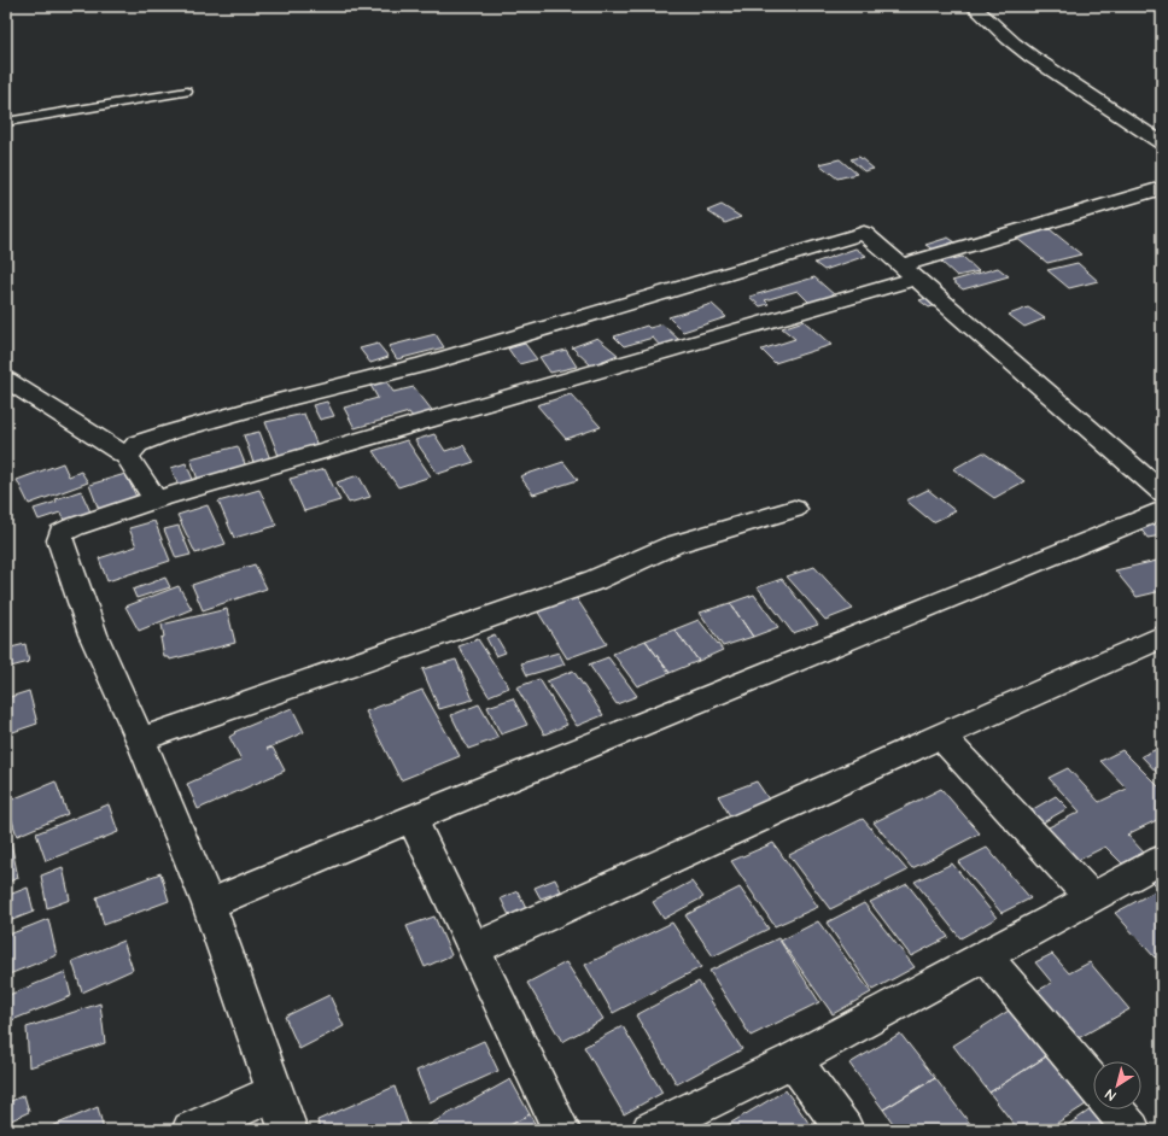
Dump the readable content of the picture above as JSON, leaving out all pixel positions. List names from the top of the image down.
{
  "north": "bottom left"
}
